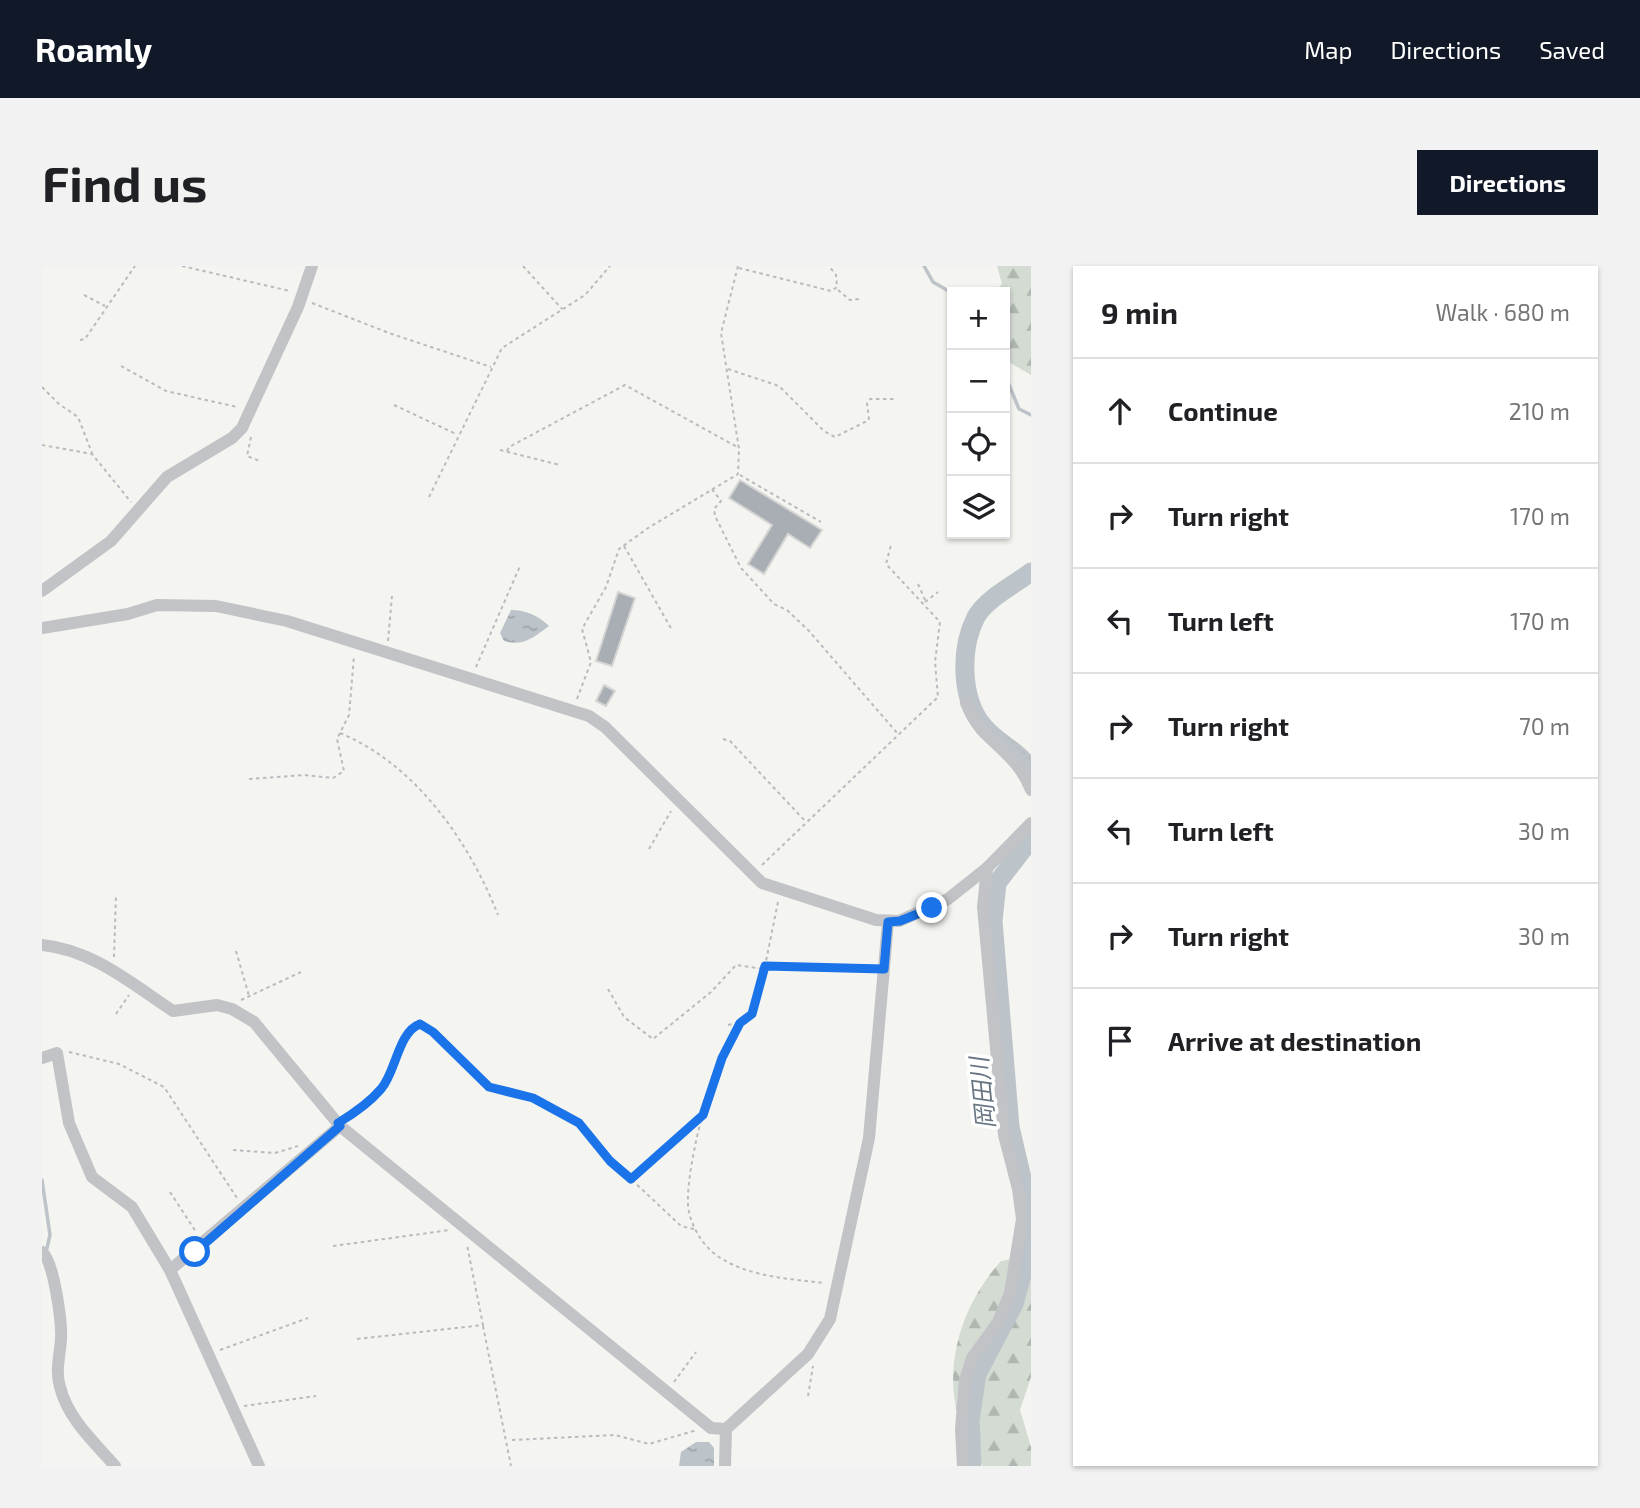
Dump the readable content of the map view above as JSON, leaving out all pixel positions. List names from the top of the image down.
{
  "water": ["岡田川"],
  "page": {
    "header": "Roamly",
    "nav": ["Map", "Directions", "Saved"],
    "buttons": "Directions",
    "title": "Find us",
    "heading": ["9 min", "Walk · 680 m"],
    "map_buttons": ["+", "−"],
    "list": [
      ["Continue", "210 m"],
      ["Turn right", "170 m"],
      ["Turn left", "170 m"],
      ["Turn right", "70 m"],
      ["Turn left", "30 m"],
      ["Turn right", "30 m"],
      "Arrive at destination"
    ]
  }
}
